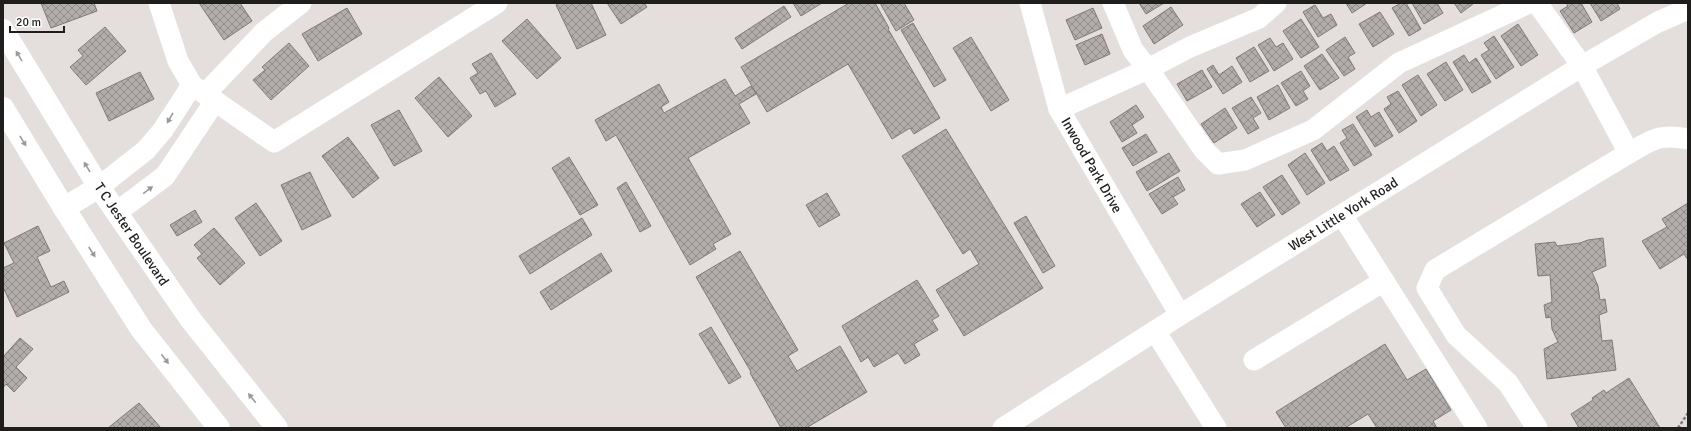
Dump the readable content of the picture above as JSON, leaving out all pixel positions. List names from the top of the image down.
{
  "streets": {
    "main road": ["T C Jester Boulevard"],
    "street": ["Inwood Park Drive", "West Little York Road"]
  },
  "crossings": [
    ["Inwood Park Drive", "West Little York Road"]
  ],
  "scale_bar": "20 m"
}
